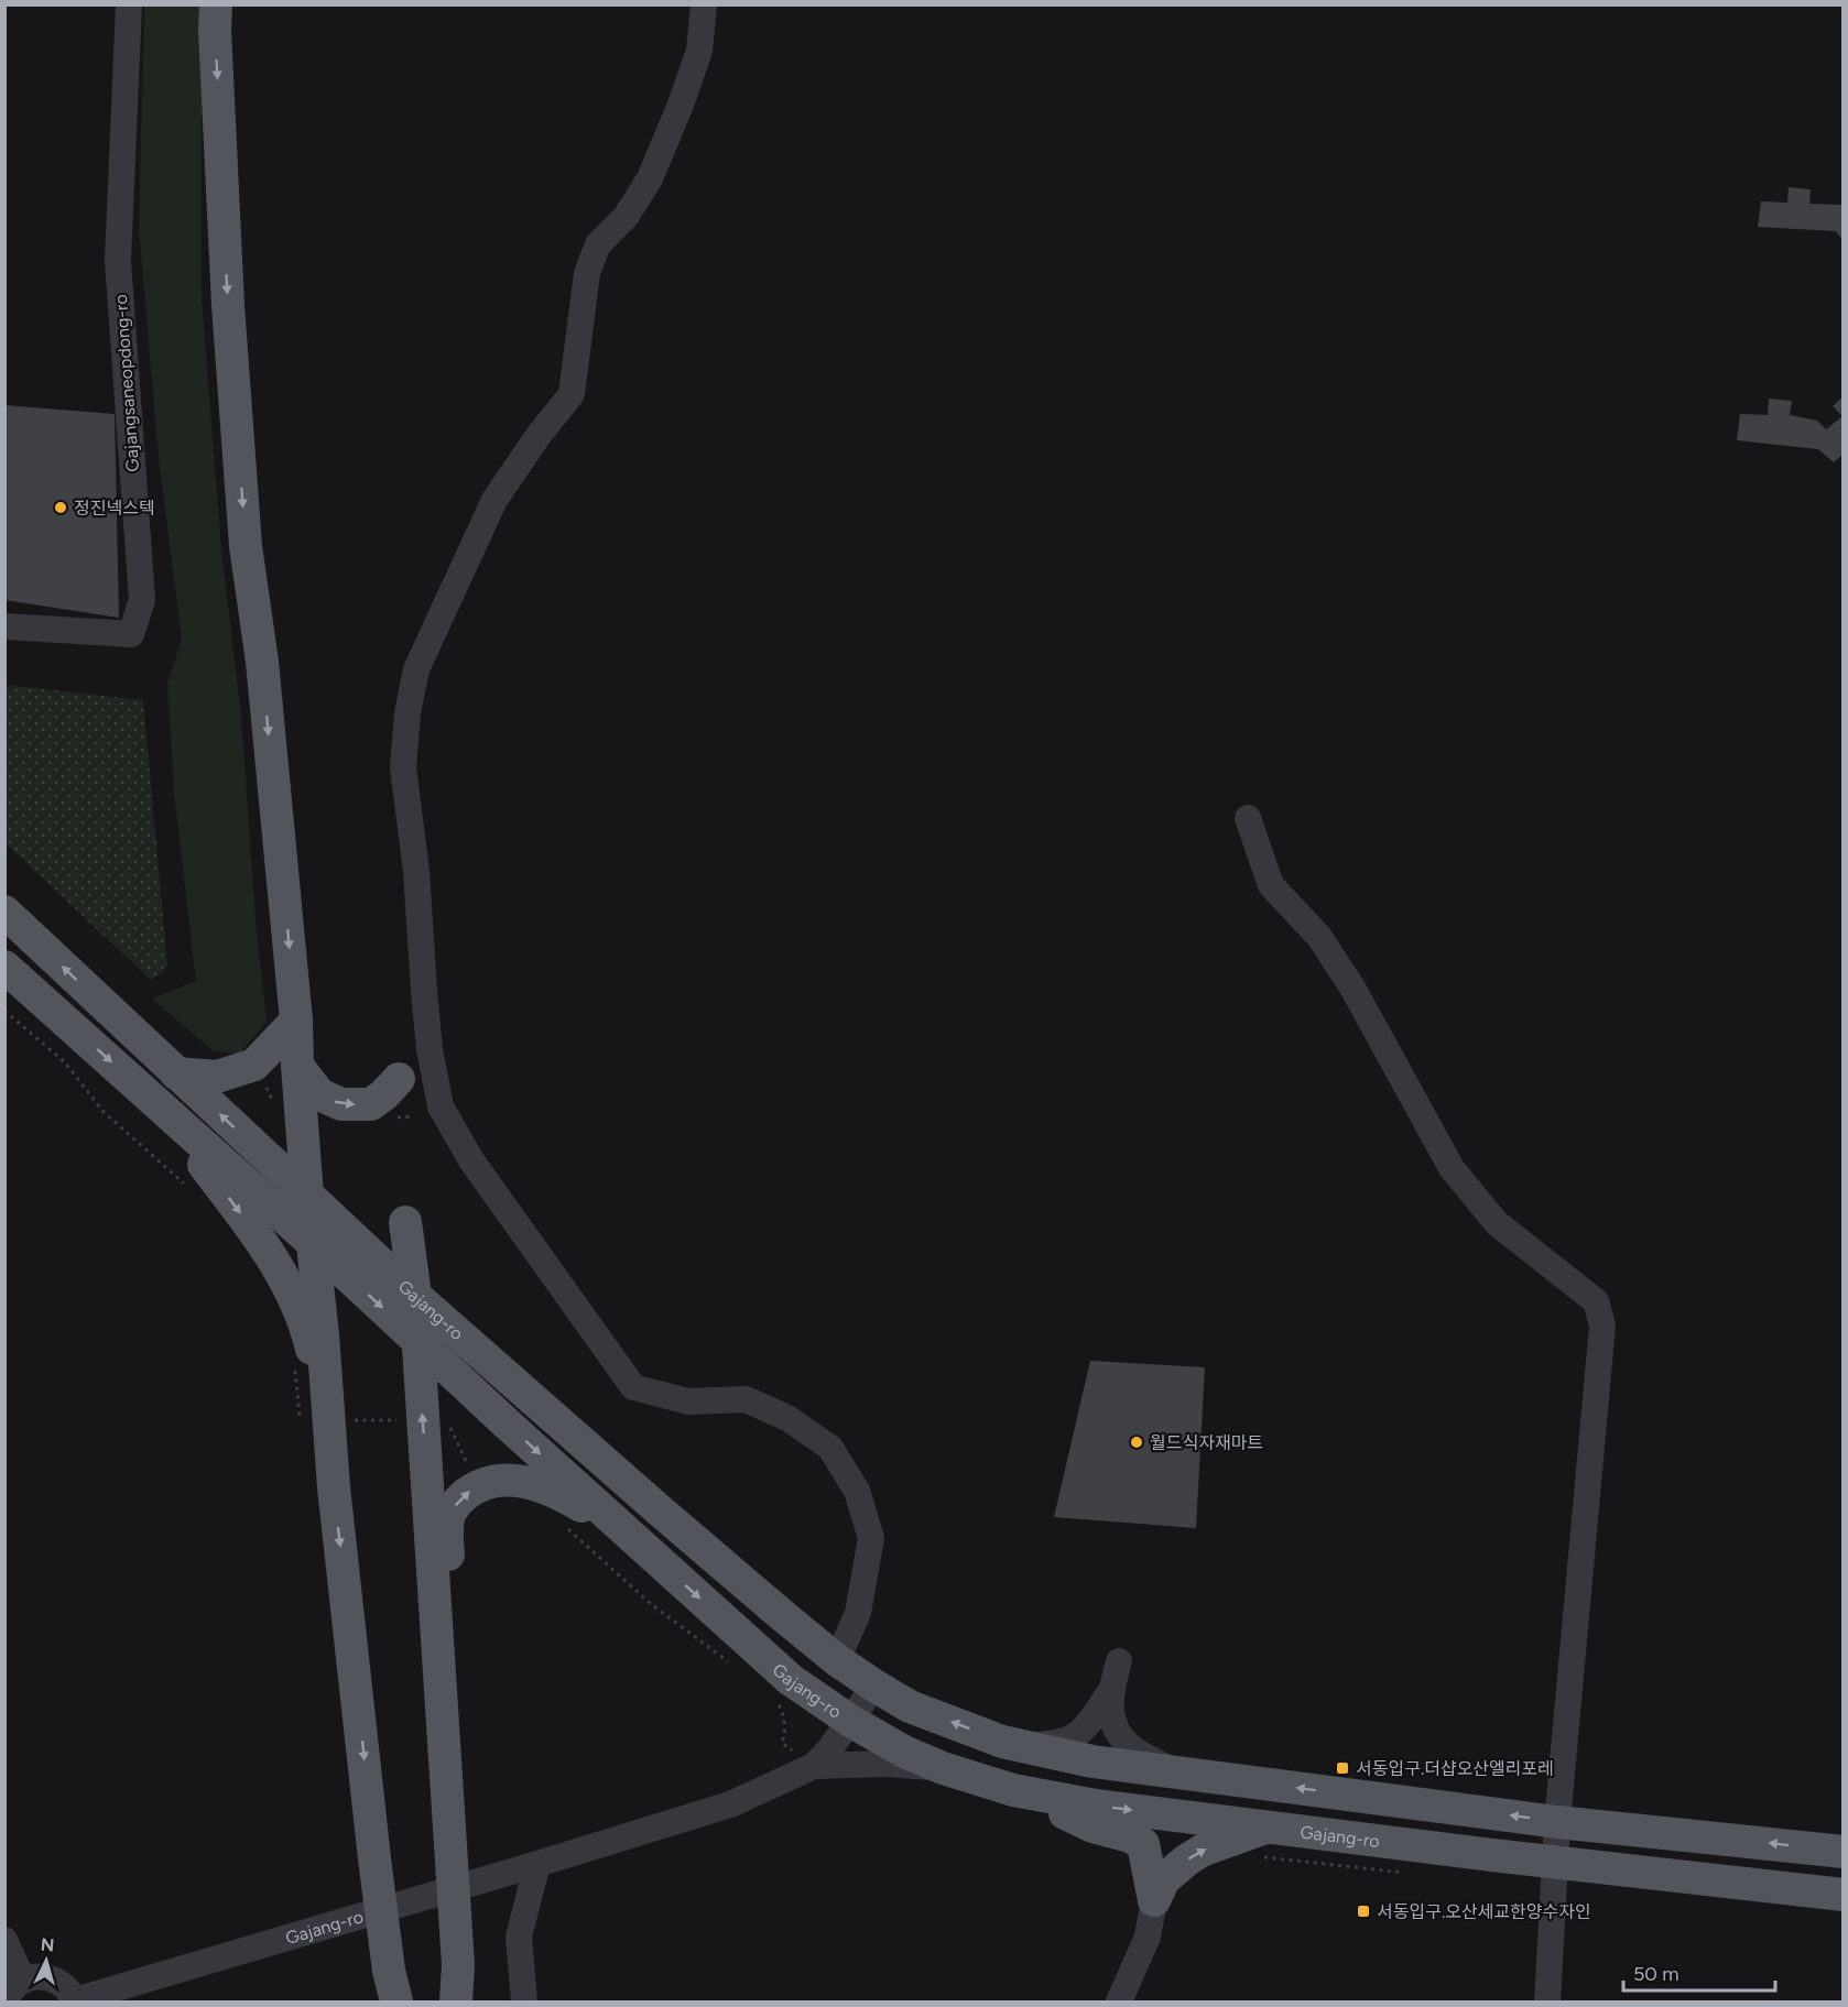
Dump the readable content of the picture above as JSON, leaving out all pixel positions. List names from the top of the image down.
{
  "streets": {
    "main road": ["Gajang-ro"],
    "street": ["Gajangsaneopdong-ro"]
  },
  "places": {
    "other": ["정진넥스텍", "월드식자재마트"],
    "transit": ["서동입구.더샵오산엘리포레", "서동입구.오산세교한양수자인"]
  },
  "scale_bar": "50 m",
  "north": "top"
}
